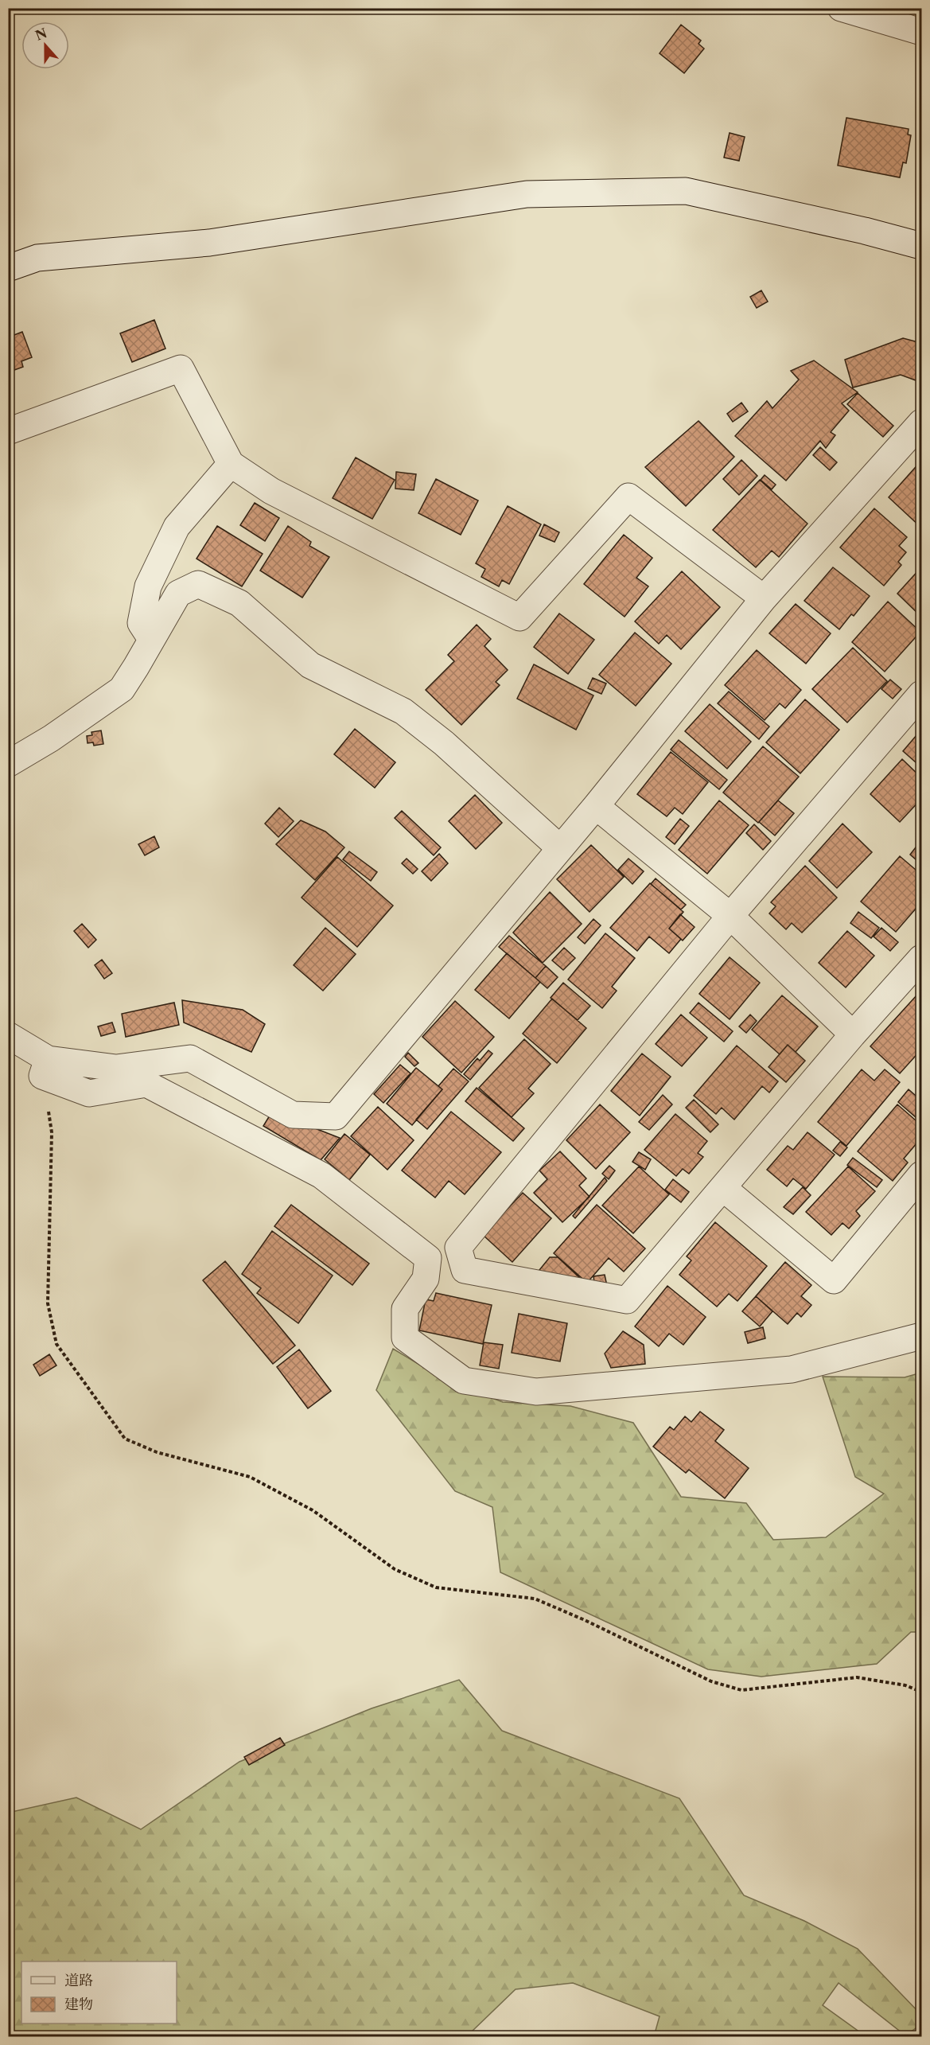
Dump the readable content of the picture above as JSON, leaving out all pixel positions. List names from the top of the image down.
{
  "legend": ["道路", "建物"],
  "north": "top"
}
